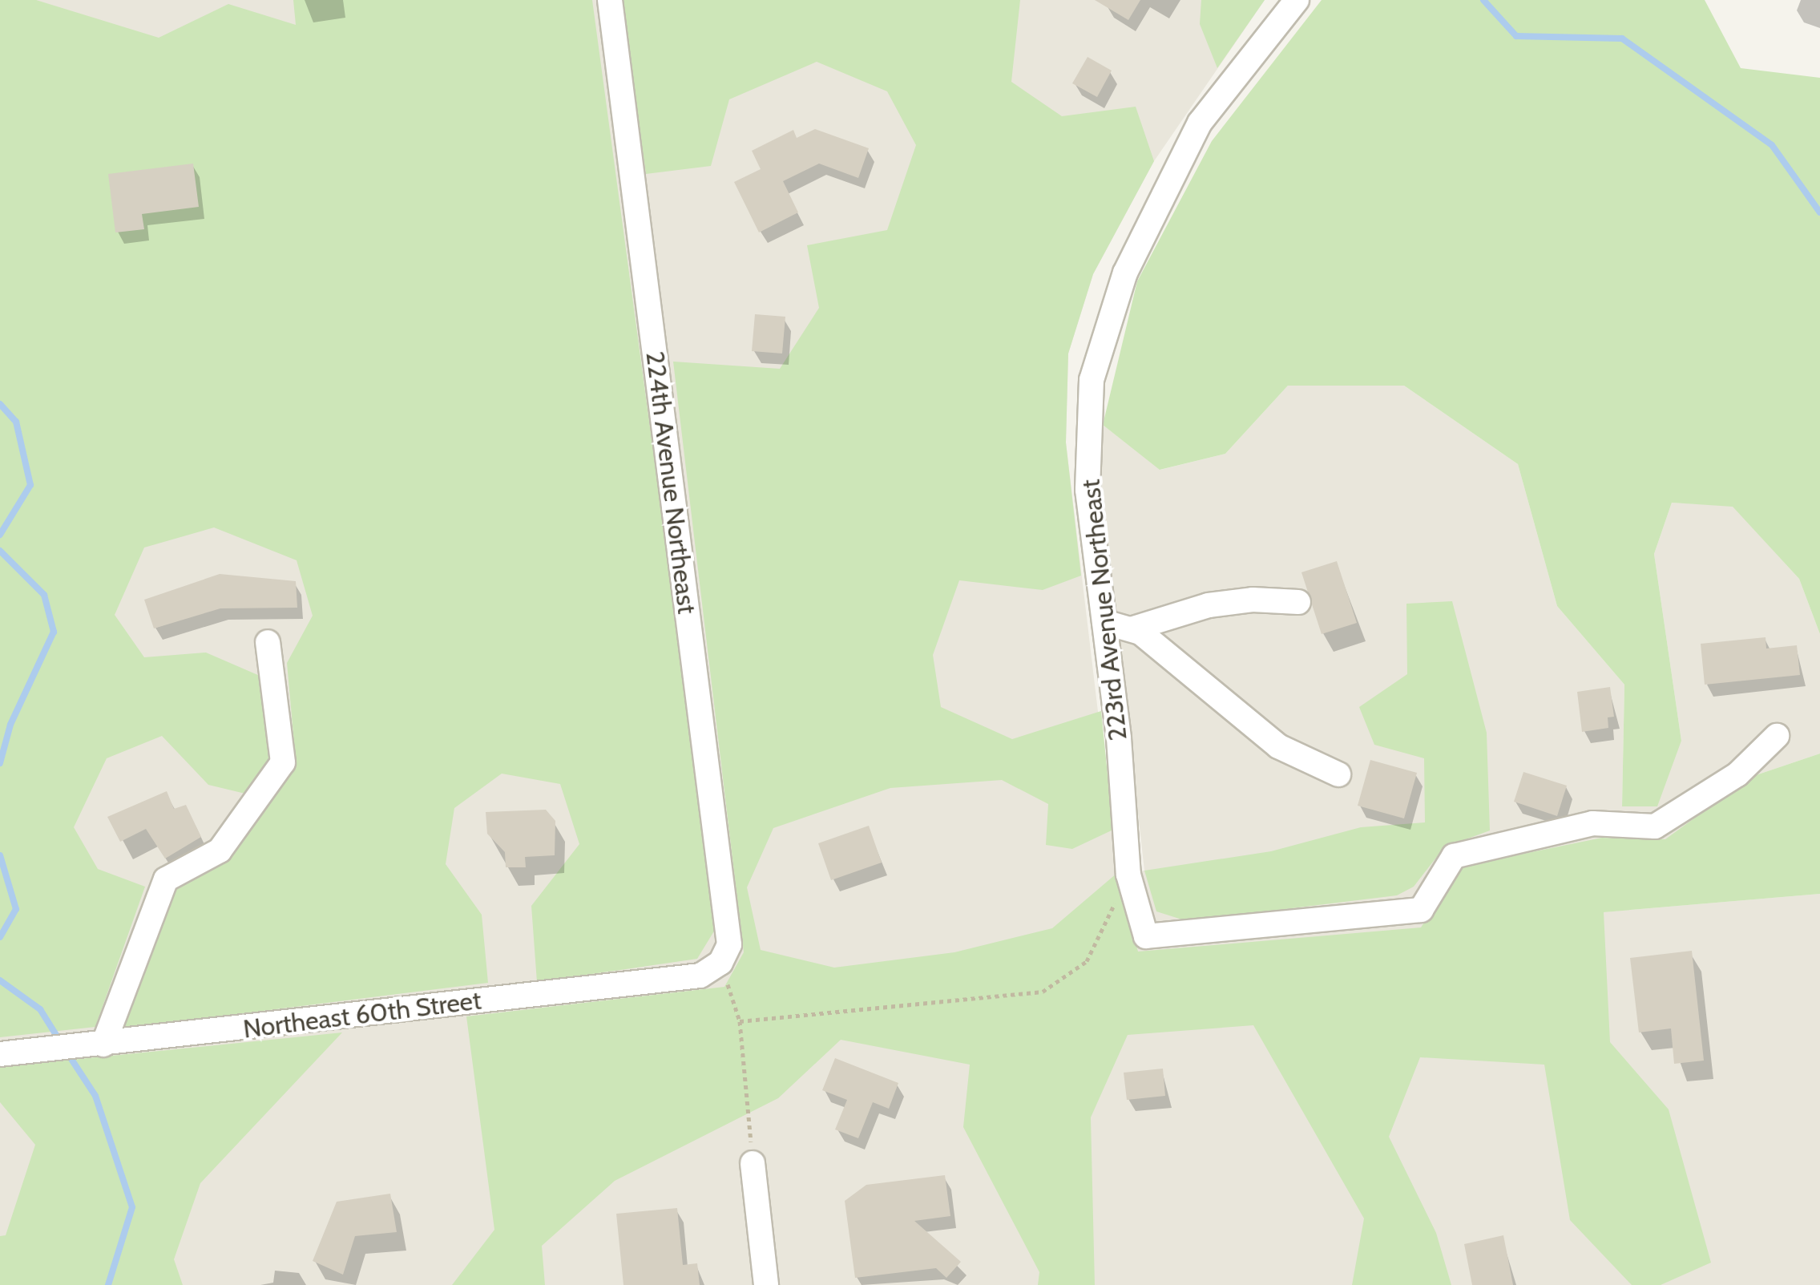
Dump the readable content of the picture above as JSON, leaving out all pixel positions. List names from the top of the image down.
{
  "streets": {
    "street": ["224th Avenue Northeast", "223rd Avenue Northeast", "Northeast 60th Street"]
  },
  "crossings": [
    ["224th Avenue Northeast", "Northeast 60th Street"]
  ]
}
